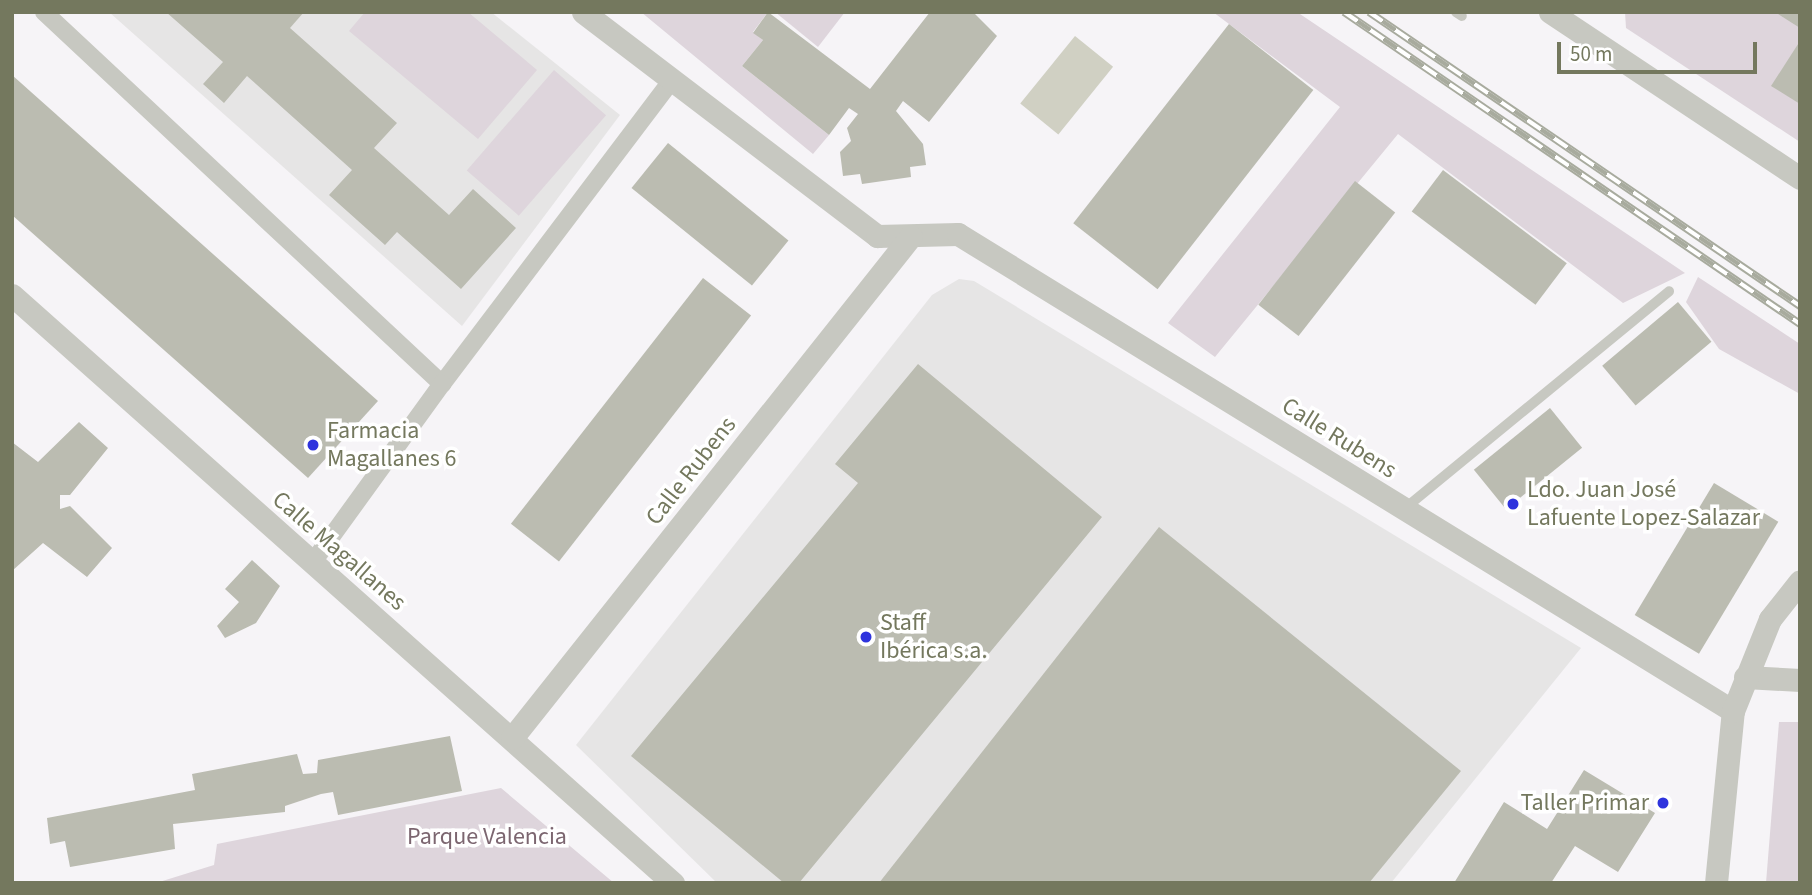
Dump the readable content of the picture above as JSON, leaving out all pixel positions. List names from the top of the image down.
{
  "streets": {
    "street": ["Calle Rubens", "Calle Magallanes"]
  },
  "crossings": [
    ["Calle Rubens", "Calle Magallanes"]
  ],
  "parks": ["Parque Valencia"],
  "places": [
    "Farmacia Magallanes 6",
    "Ldo. Juan José Lafuente Lopez-Salazar",
    "Staff Ibérica s.a.",
    "Taller Primar"
  ],
  "scale_bar": "50 m"
}
